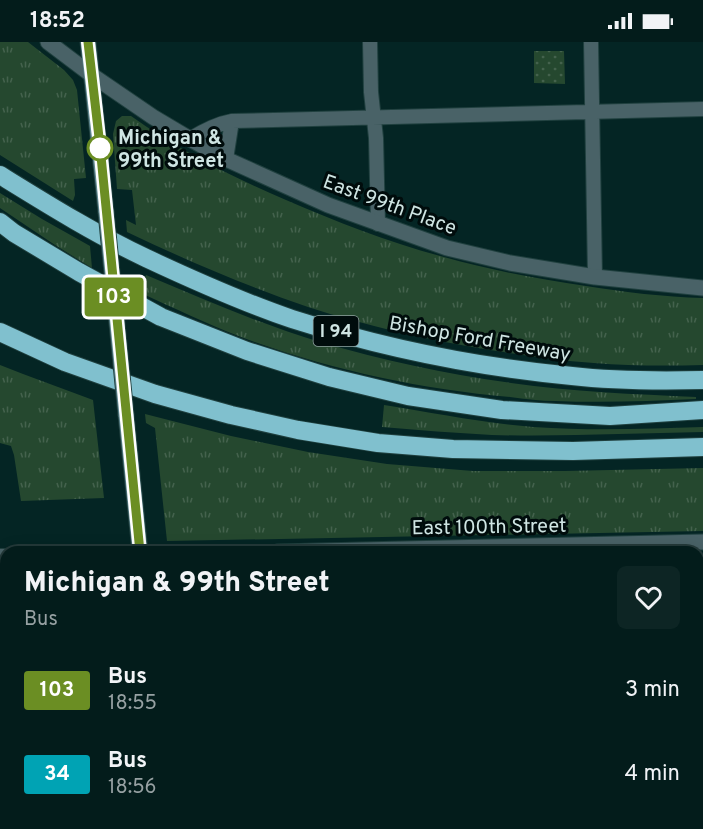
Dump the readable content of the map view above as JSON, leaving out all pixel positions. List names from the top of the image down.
{
  "streets": {
    "highway": ["I 94", "Bishop Ford Freeway"],
    "street": ["East 99th Place", "East 100th Street"]
  },
  "places": ["Michigan & 99th Street"],
  "lines": ["bus line 103"],
  "page": {
    "status": "18:52",
    "on_map": "103",
    "heading": ["Michigan & 99th Street", "Bus"],
    "list": [
      {
        "mark": "103",
        "name": "Bus",
        "note": "18:55",
        "value": "3 min"
      },
      {
        "mark": "34",
        "name": "Bus",
        "note": "18:56",
        "value": "4 min"
      }
    ]
  }
}
